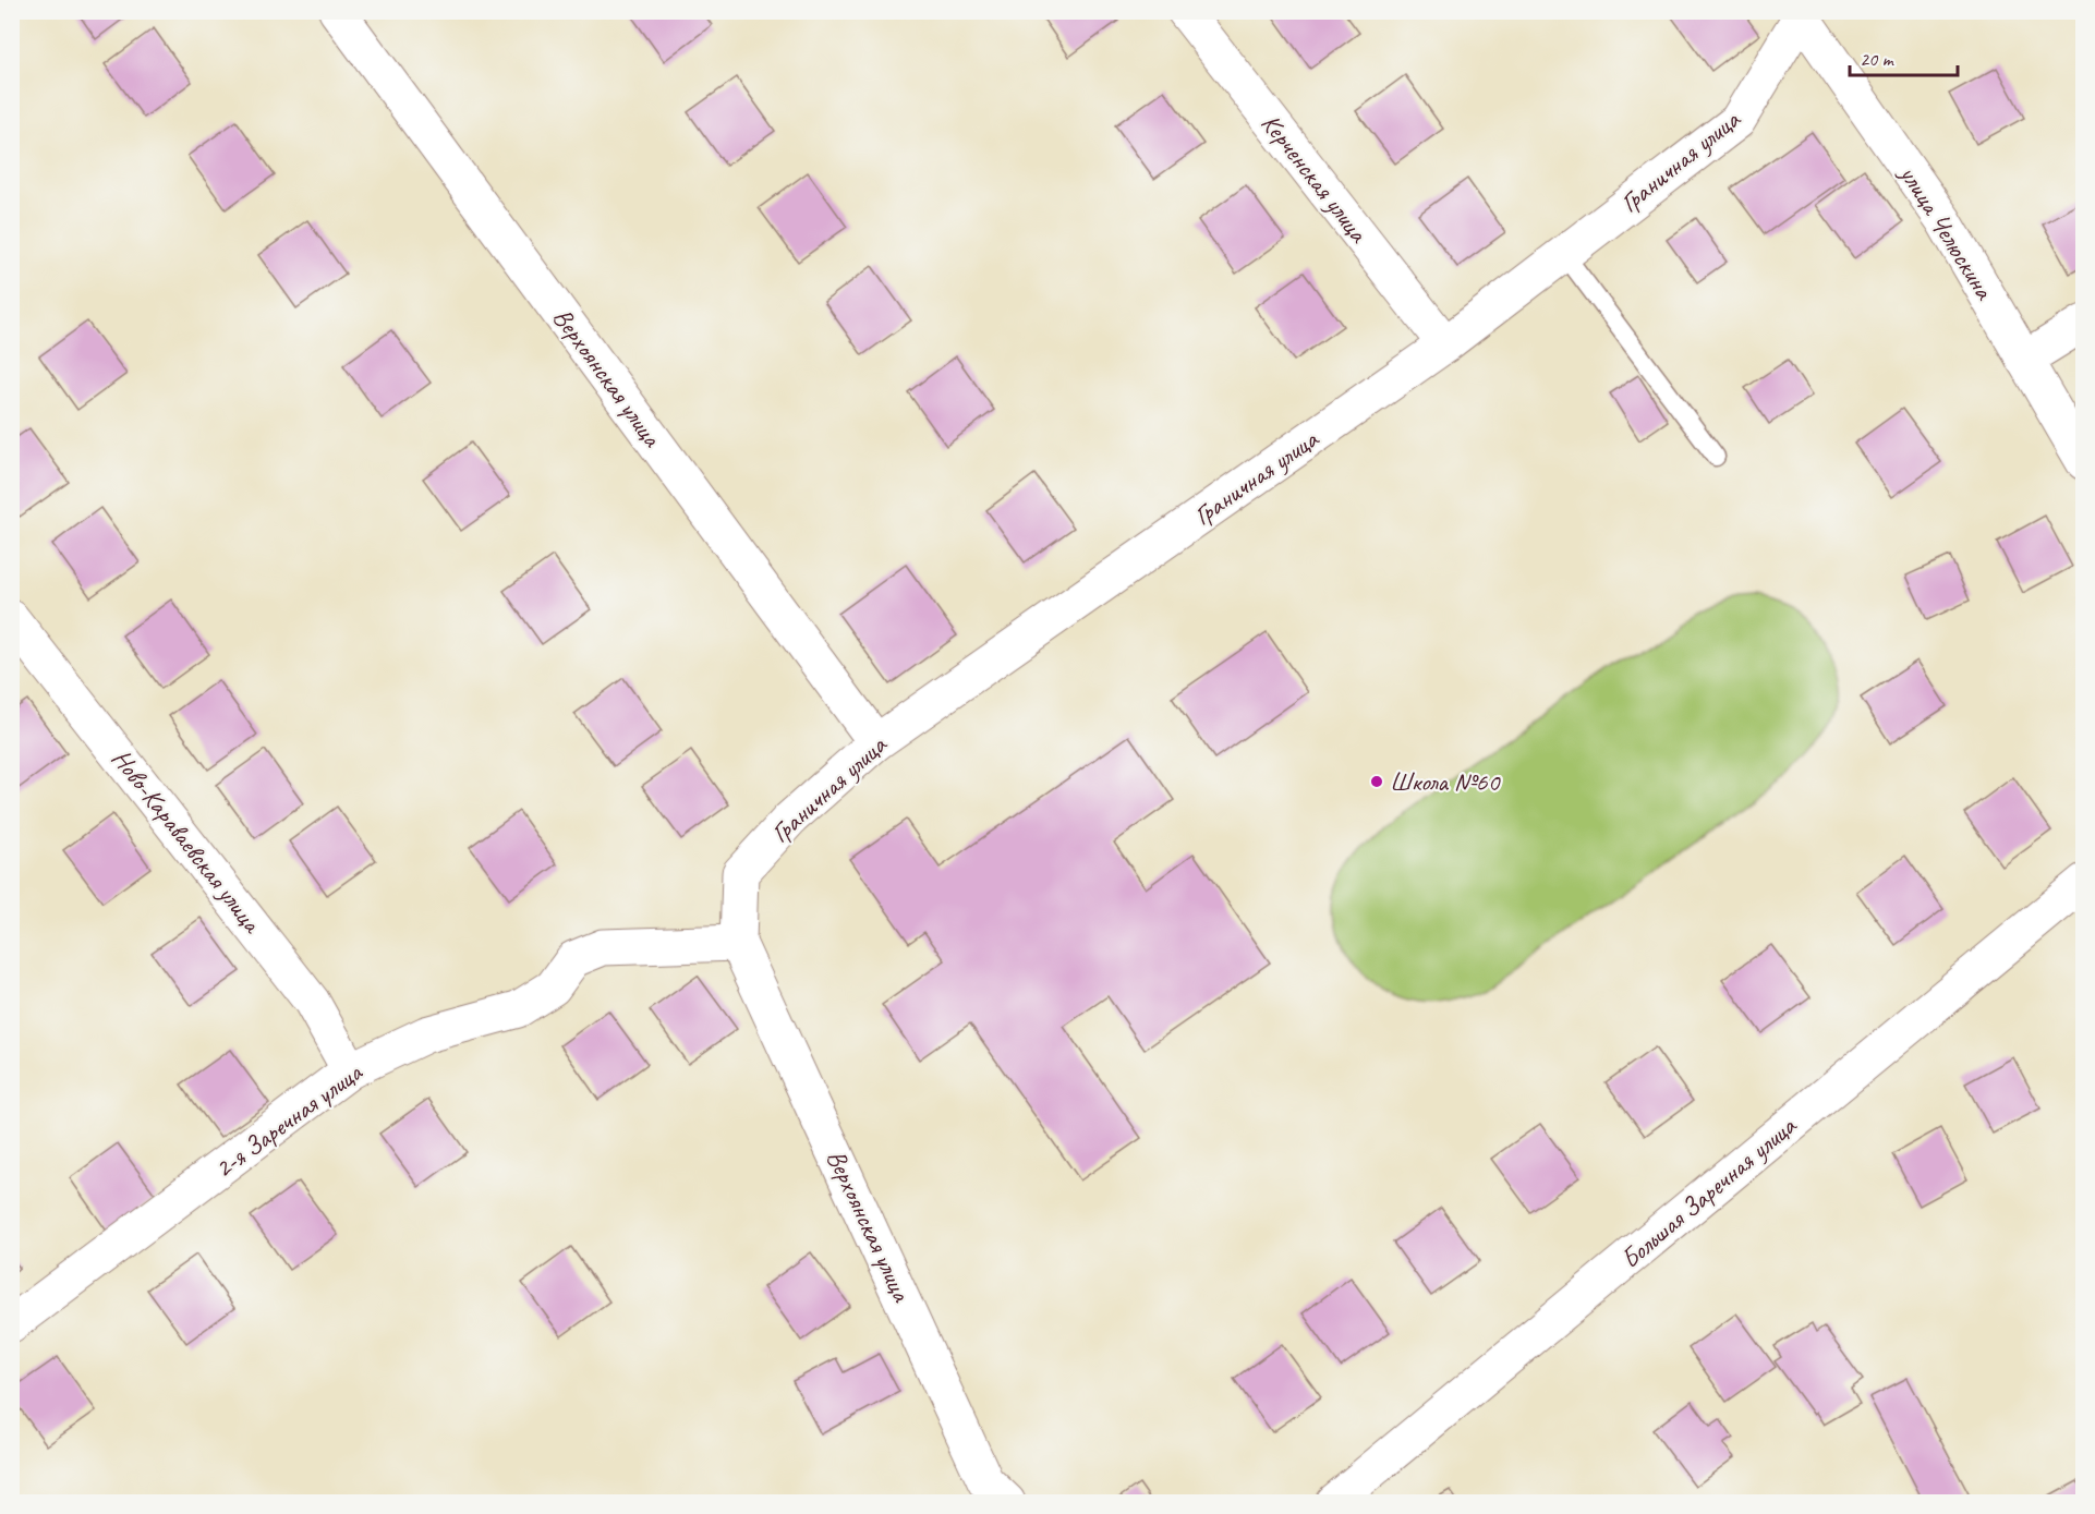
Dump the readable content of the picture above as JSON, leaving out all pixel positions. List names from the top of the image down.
{
  "streets": {
    "street": [
      "Граничная улица",
      "Керченская улица",
      "улица Челюскина",
      "Верхоянская улица",
      "Ново-Караваевская улица",
      "2-я Заречная улица",
      "Большая Заречная улица"
    ]
  },
  "crossings": [
    ["Граничная улица", "Керченская улица"],
    ["Граничная улица", "улица Челюскина"],
    ["Граничная улица", "Верхоянская улица"],
    ["Граничная улица", "2-я Заречная улица"],
    ["Верхоянская улица", "2-я Заречная улица"],
    ["Ново-Караваевская улица", "2-я Заречная улица"]
  ],
  "places": ["Школа №60"],
  "scale_bar": "20 m"
}
